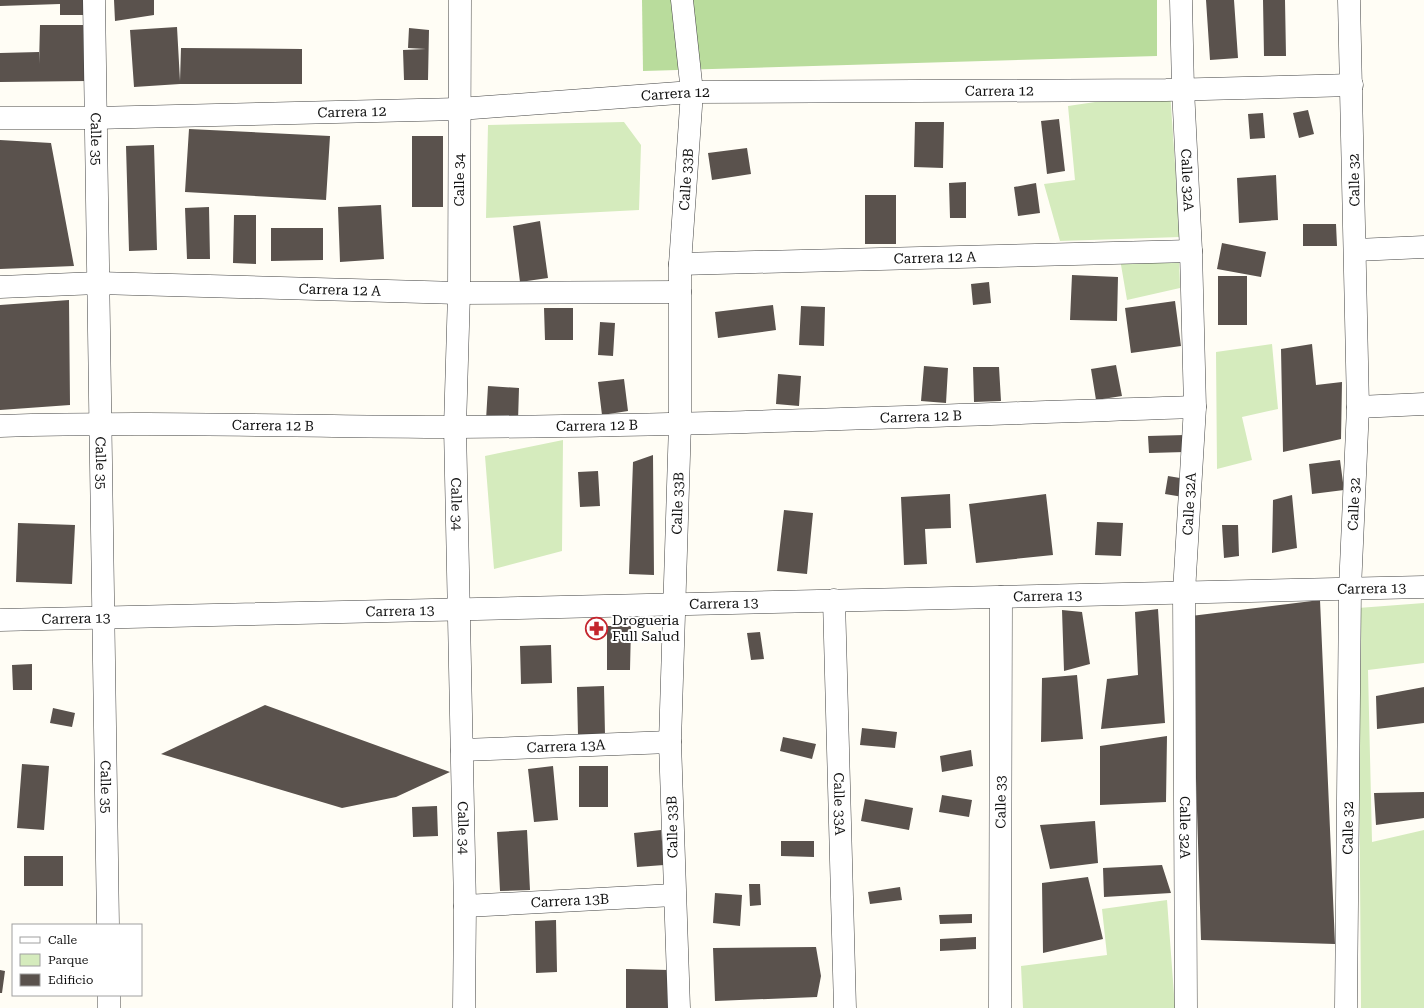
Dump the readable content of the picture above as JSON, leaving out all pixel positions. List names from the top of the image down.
{
  "streets": {
    "street": [
      "Carrera 12",
      "Calle 35",
      "Calle 34",
      "Calle 33B",
      "Calle 32A",
      "Calle 32",
      "Carrera 12 A",
      "Carrera 12 B",
      "Carrera 13",
      "Carrera 13A",
      "Calle 33",
      "Calle 33A",
      "Carrera 13B"
    ]
  },
  "crossings": [
    ["Carrera 12", "Calle 35"],
    ["Carrera 12", "Calle 34"],
    ["Carrera 12", "Calle 33B"],
    ["Carrera 12", "Calle 32A"],
    ["Carrera 12", "Calle 32"],
    ["Calle 35", "Carrera 12 A"],
    ["Calle 35", "Carrera 12 B"],
    ["Calle 35", "Carrera 13"],
    ["Calle 34", "Carrera 12 A"],
    ["Calle 34", "Carrera 12 B"],
    ["Calle 34", "Carrera 13"],
    ["Calle 34", "Carrera 13A"],
    ["Calle 34", "Carrera 13B"],
    ["Calle 33B", "Carrera 12 A"],
    ["Calle 33B", "Carrera 12 B"],
    ["Calle 33B", "Carrera 13"],
    ["Calle 33B", "Carrera 13A"],
    ["Calle 33B", "Carrera 13B"],
    ["Calle 32A", "Carrera 12 A"],
    ["Calle 32A", "Carrera 12 B"],
    ["Calle 32A", "Carrera 13"],
    ["Calle 32", "Carrera 13"],
    ["Carrera 13", "Calle 33"],
    ["Carrera 13", "Calle 33A"]
  ],
  "places": {
    "pharmacy": ["Drogueria Full Salud"]
  },
  "legend": ["Calle", "Parque", "Edificio"]
}
